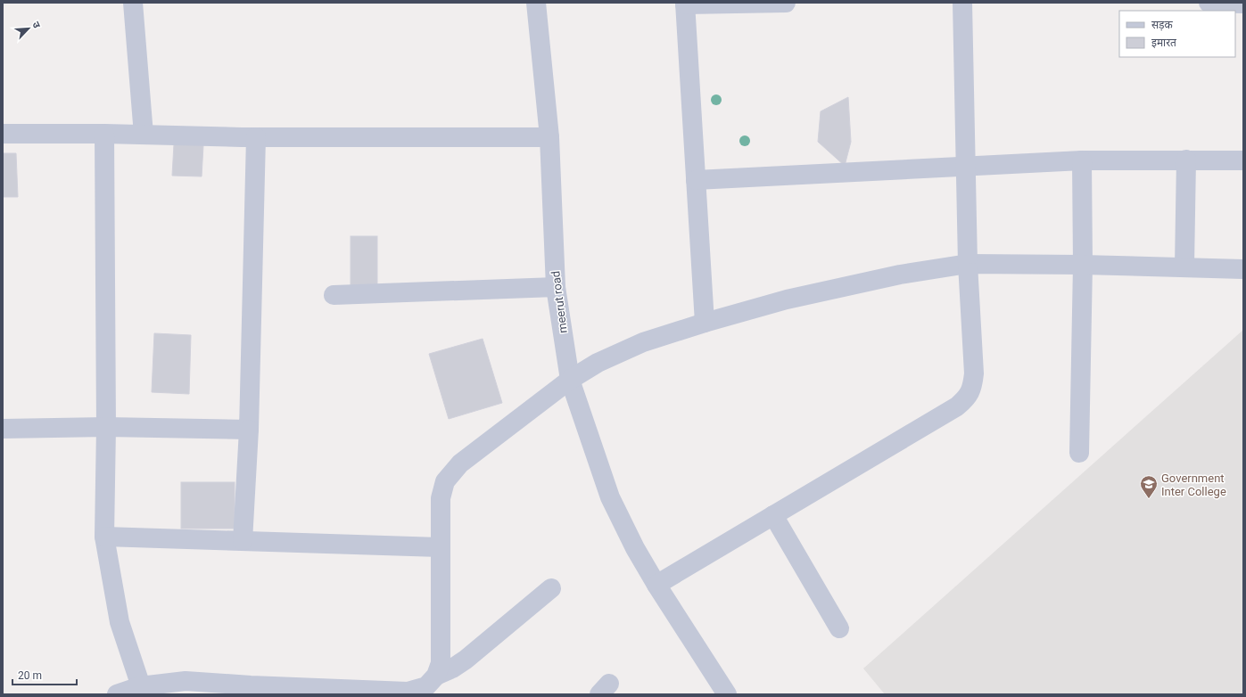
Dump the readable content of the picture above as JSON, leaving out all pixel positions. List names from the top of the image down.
{
  "streets": {
    "street": ["meerut road"]
  },
  "places": {
    "school or university": ["Government Inter College"]
  },
  "legend": ["सड़क", "इमारत"],
  "scale_bar": "20 m",
  "north": "top right"
}
